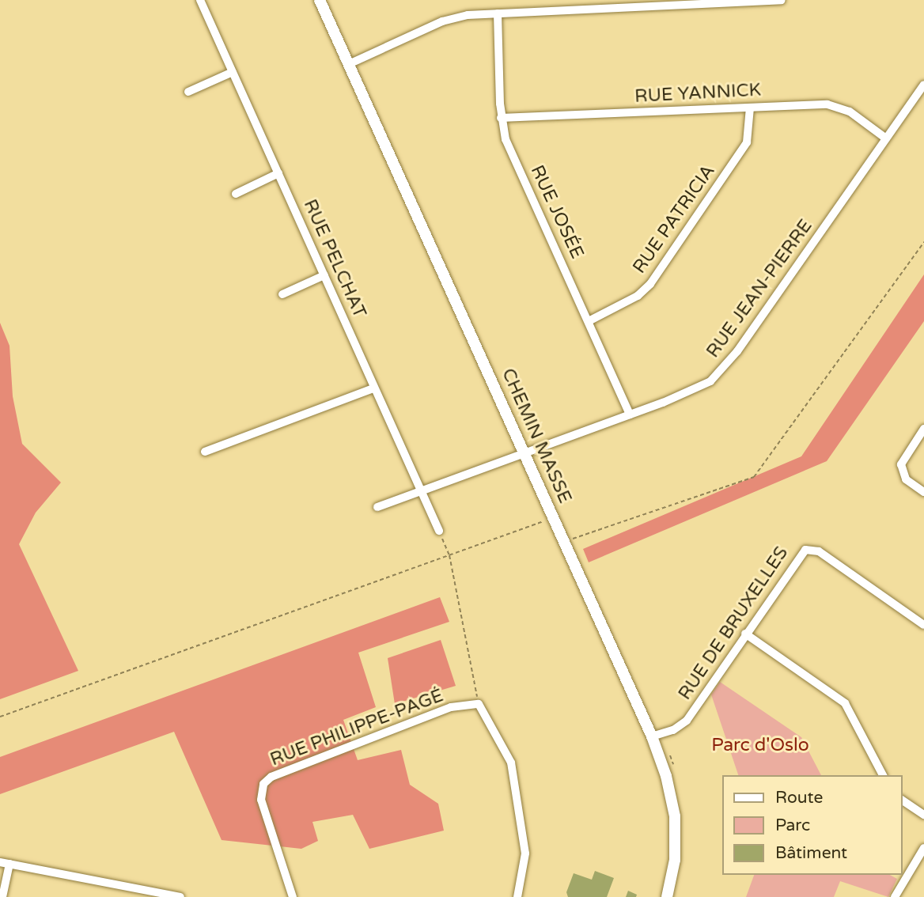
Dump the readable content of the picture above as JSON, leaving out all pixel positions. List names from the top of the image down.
{
  "streets": {
    "street": [
      "RUE YANNICK",
      "RUE JOSÉE",
      "RUE PATRICIA",
      "RUE PELCHAT",
      "RUE JEAN-PIERRE",
      "CHEMIN MASSE",
      "RUE DE BRUXELLES",
      "RUE PHILIPPE-PAGÉ"
    ]
  },
  "crossings": [
    ["RUE YANNICK", "RUE JOSÉE"],
    ["RUE YANNICK", "RUE PATRICIA"],
    ["RUE YANNICK", "RUE JEAN-PIERRE"],
    ["RUE JOSÉE", "RUE PATRICIA"],
    ["RUE JOSÉE", "RUE JEAN-PIERRE"],
    ["RUE PELCHAT", "RUE JEAN-PIERRE"],
    ["RUE JEAN-PIERRE", "CHEMIN MASSE"],
    ["CHEMIN MASSE", "RUE DE BRUXELLES"]
  ],
  "parks": ["Parc d'Oslo"],
  "legend": ["Route", "Parc", "Bâtiment"]
}
